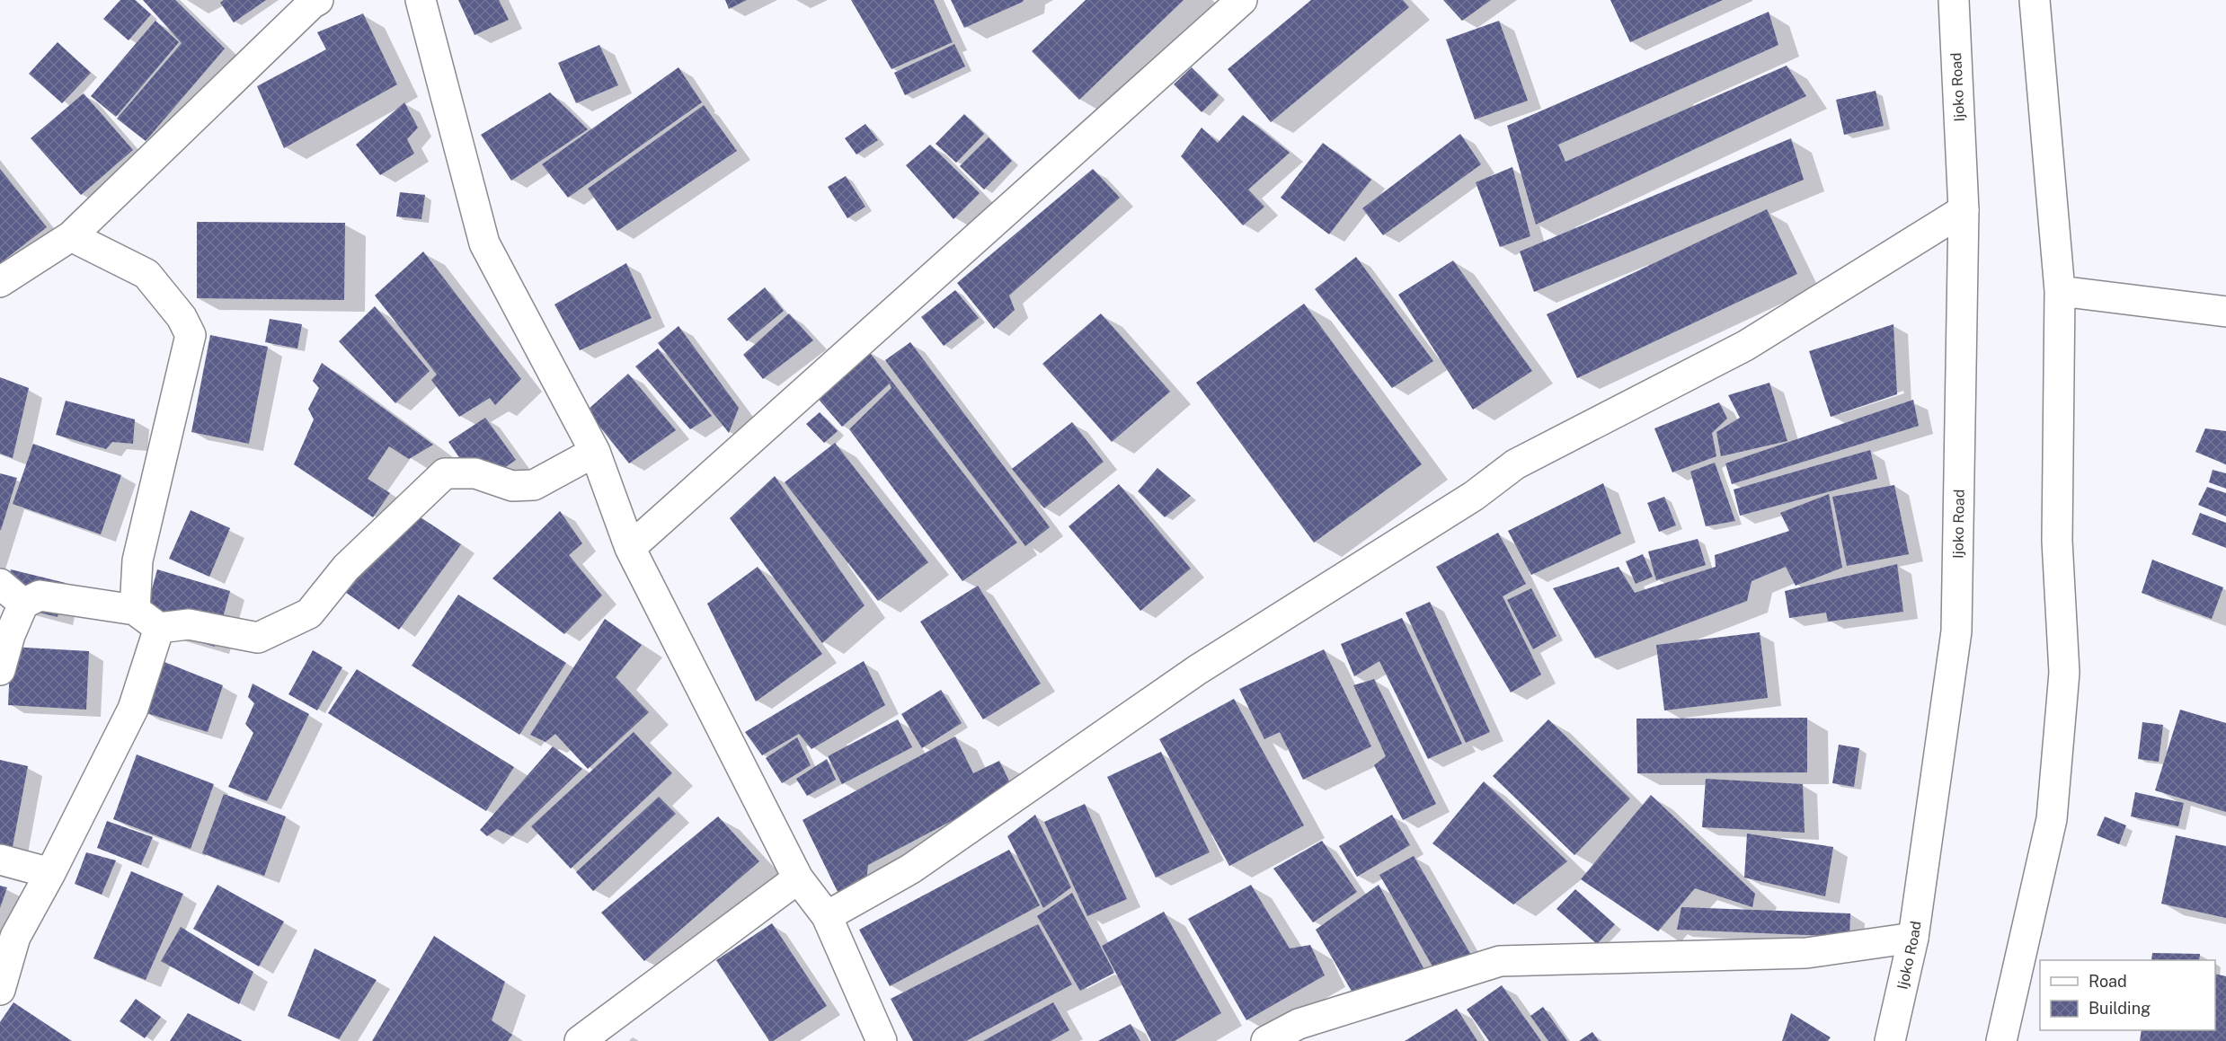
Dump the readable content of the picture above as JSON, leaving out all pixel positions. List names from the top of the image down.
{
  "streets": {
    "street": ["Ijoko Road"]
  },
  "legend": ["Road", "Building"]
}
